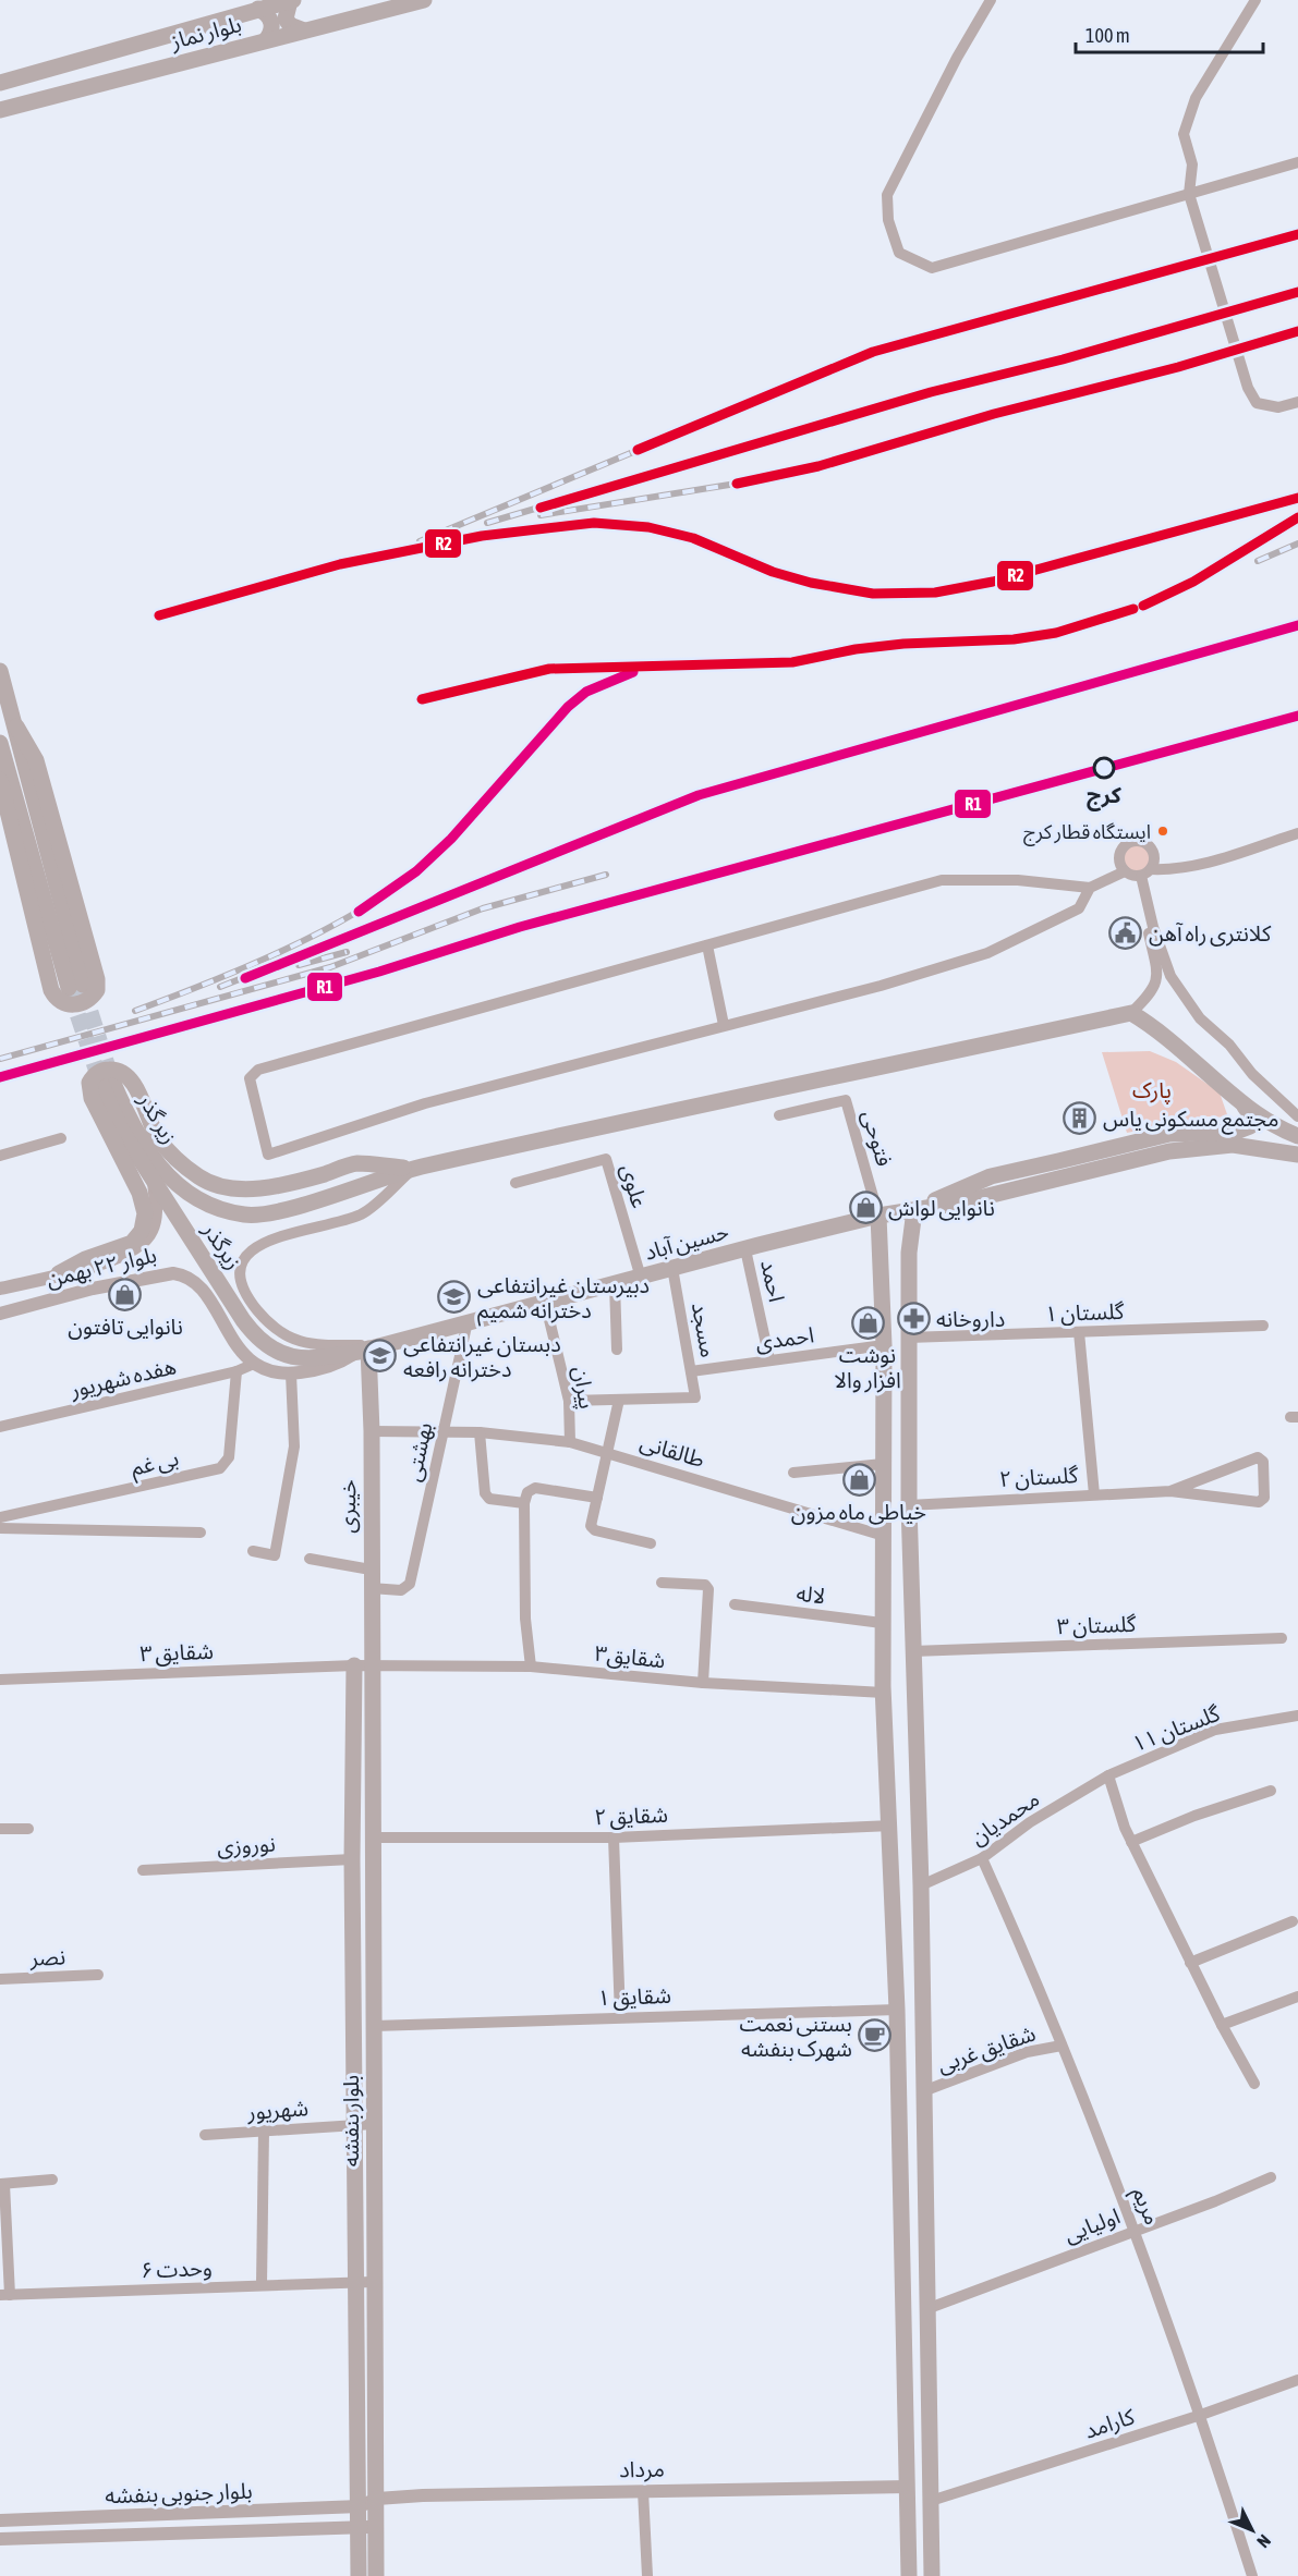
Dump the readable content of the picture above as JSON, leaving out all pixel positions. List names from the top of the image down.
{
  "streets": {
    "main road": [
      "بلوار نماز",
      "حسین آباد",
      "زیرگذر",
      "خیبری",
      "بلوار بنفشه"
    ],
    "street": [
      "فتوحی",
      "علوی",
      "بلوار ۲۲ بهمن",
      "احمد",
      "گلستان ۱",
      "مسجد",
      "احمدی",
      "هفده شهریور",
      "پیران",
      "طالقانی",
      "بهشتی",
      "بی غم",
      "گلستان ۲",
      "لاله",
      "گلستان ۳",
      "شقایق ۳",
      "شقایق۳",
      "گلستان ۱۱",
      "شقایق ۲",
      "محمدیان",
      "نوروزی",
      "نصر",
      "شقایق ۱",
      "شقایق غربی",
      "شهریور",
      "مریم",
      "اولیایی",
      "وحدت ۶",
      "کارامد",
      "مرداد",
      "بلوار جنوبی بنفشه"
    ]
  },
  "crossings": [
    ["فتوحی", "حسین آباد"],
    ["علوی", "حسین آباد"],
    ["حسین آباد", "زیرگذر"],
    ["حسین آباد", "احمد"],
    ["حسین آباد", "مسجد"],
    ["حسین آباد", "پیران"],
    ["حسین آباد", "بهشتی"],
    ["حسین آباد", "خیبری"],
    ["زیرگذر", "بلوار ۲۲ بهمن"],
    ["زیرگذر", "خیبری"],
    ["بلوار ۲۲ بهمن", "هفده شهریور"],
    ["احمد", "احمدی"],
    ["مسجد", "احمدی"],
    ["هفده شهریور", "بی غم"],
    ["پیران", "طالقانی"],
    ["طالقانی", "بهشتی"],
    ["طالقانی", "خیبری"],
    ["بهشتی", "خیبری"],
    ["خیبری", "شقایق ۳"],
    ["خیبری", "شقایق۳"],
    ["خیبری", "بلوار بنفشه"],
    ["شقایق ۳", "شقایق۳"],
    ["شقایق ۳", "بلوار بنفشه"],
    ["شقایق۳", "بلوار بنفشه"],
    ["گلستان ۱۱", "محمدیان"],
    ["شقایق ۲", "بلوار بنفشه"],
    ["محمدیان", "مریم"],
    ["نوروزی", "بلوار بنفشه"],
    ["شقایق ۱", "بلوار بنفشه"],
    ["شقایق غربی", "مریم"],
    ["شهریور", "بلوار بنفشه"],
    ["بلوار بنفشه", "وحدت ۶"],
    ["بلوار بنفشه", "مرداد"],
    ["بلوار بنفشه", "بلوار جنوبی بنفشه"],
    ["مریم", "اولیایی"],
    ["مریم", "کارامد"]
  ],
  "parks": ["پارک"],
  "places": {
    "other": ["کرج", "ایستگاه قطار کرج"],
    "public building": ["کلانتری راه آهن"],
    "building": ["مجتمع مسکونی یاس"],
    "shop": [
      "نانوایی لواش",
      "نانوایی تافتون",
      "نوشت افزار والا",
      "خیاطی ماه مزون"
    ],
    "school or university": ["دبیرستان غیرانتفاعی دخترانه شمیم", "دبستان غیرانتفاعی دخترانه رافعه"],
    "pharmacy": ["داروخانه"],
    "cafe": ["بستنی نعمت شهرک بنفشه"]
  },
  "lines": ["transit line R2", "transit line R1"],
  "scale_bar": "100 m",
  "north": "bottom right"
}
